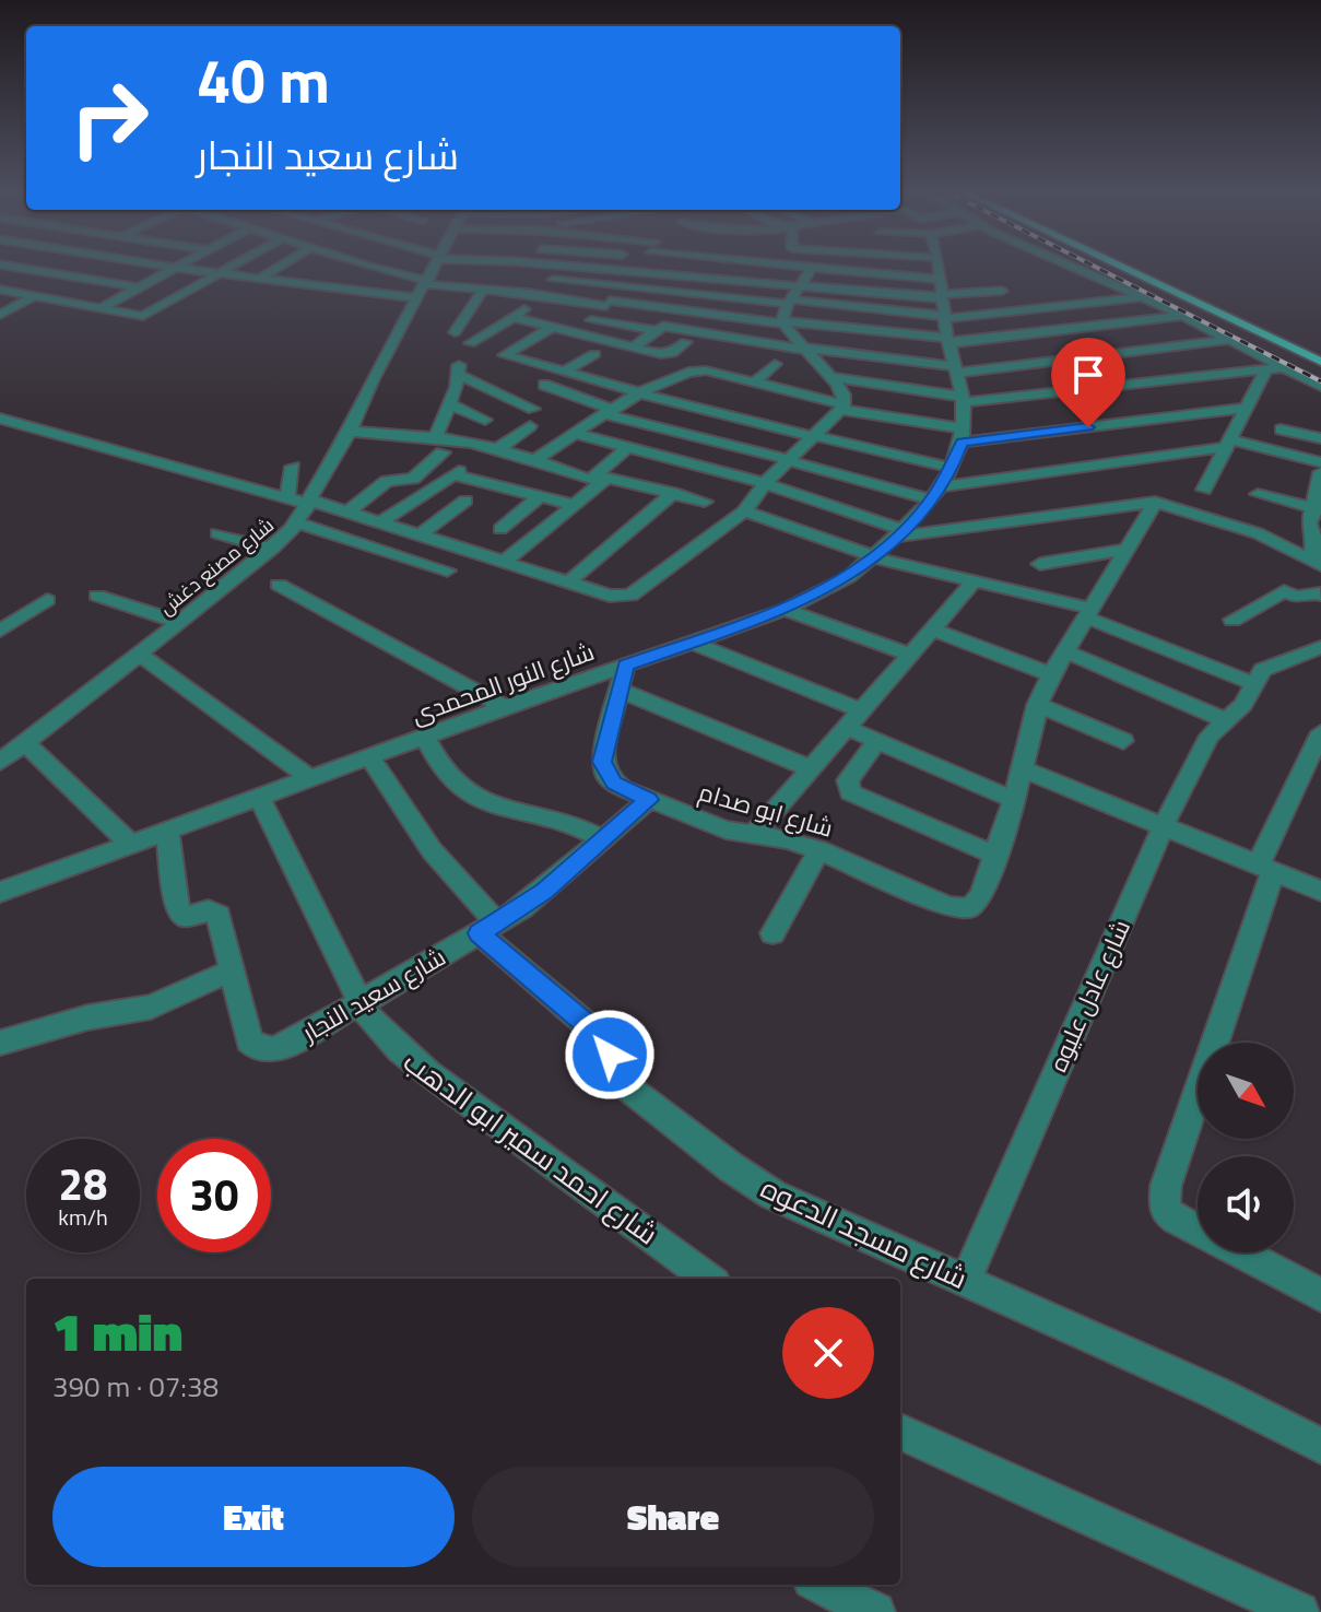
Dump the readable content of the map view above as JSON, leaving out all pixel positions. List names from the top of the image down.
{
  "streets": {
    "street": [
      "شارع مصنع دغش",
      "شارع النور المحمدى",
      "شارع ابو صدام",
      "شارع سعيد النجار",
      "شارع عادل عليوه",
      "شارع احمد سمير ابو الدهب",
      "شارع مسجد الدعوه"
    ]
  },
  "crossings": [
    ["شارع النور المحمدى", "شارع ابو صدام"],
    ["شارع النور المحمدى", "شارع احمد سمير ابو الدهب"],
    ["شارع ابو صدام", "شارع سعيد النجار"],
    ["شارع سعيد النجار", "شارع احمد سمير ابو الدهب"],
    ["شارع سعيد النجار", "شارع مسجد الدعوه"],
    ["شارع عادل عليوه", "شارع مسجد الدعوه"]
  ],
  "north": "bottom right",
  "page": {
    "turn": ["40 m", "شارع سعيد النجار"],
    "speed": "28 km/h",
    "limit": "30",
    "heading": ["1 min", "390 m · 07:38"],
    "buttons": ["Exit", "Share"]
  }
}
